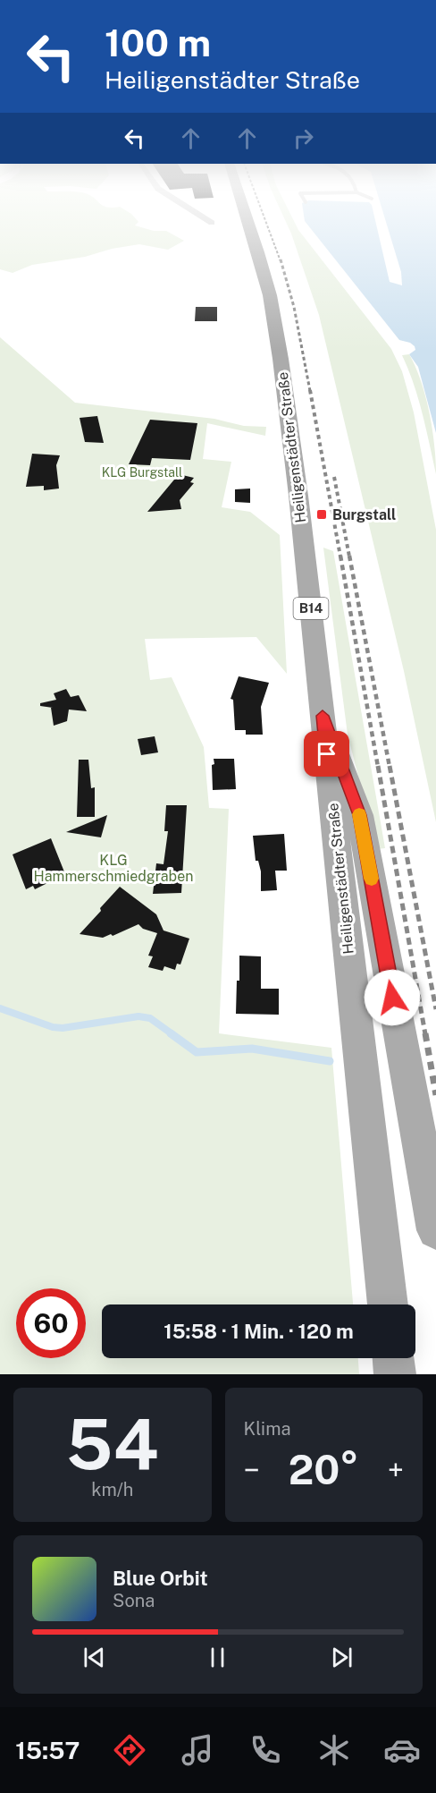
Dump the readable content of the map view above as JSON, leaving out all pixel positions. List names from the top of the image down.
{
  "streets": {
    "main road": ["Heiligenstädter Straße", "B14"]
  },
  "parks": ["KLG Burgstall", "KLG Hammerschmiedgraben"],
  "places": {
    "transit": ["Burgstall"]
  },
  "page": {
    "turn": ["100 m", "Heiligenstädter Straße"],
    "limit": "60",
    "trip": "15:58 · 1 Min. · 120 m",
    "tile": [
      ["54", "km/h"],
      "Klima"
    ],
    "heat": ["−", "20°", "+"],
    "song": ["Blue Orbit", "Sona"],
    "tabs": "15:57"
  }
}
